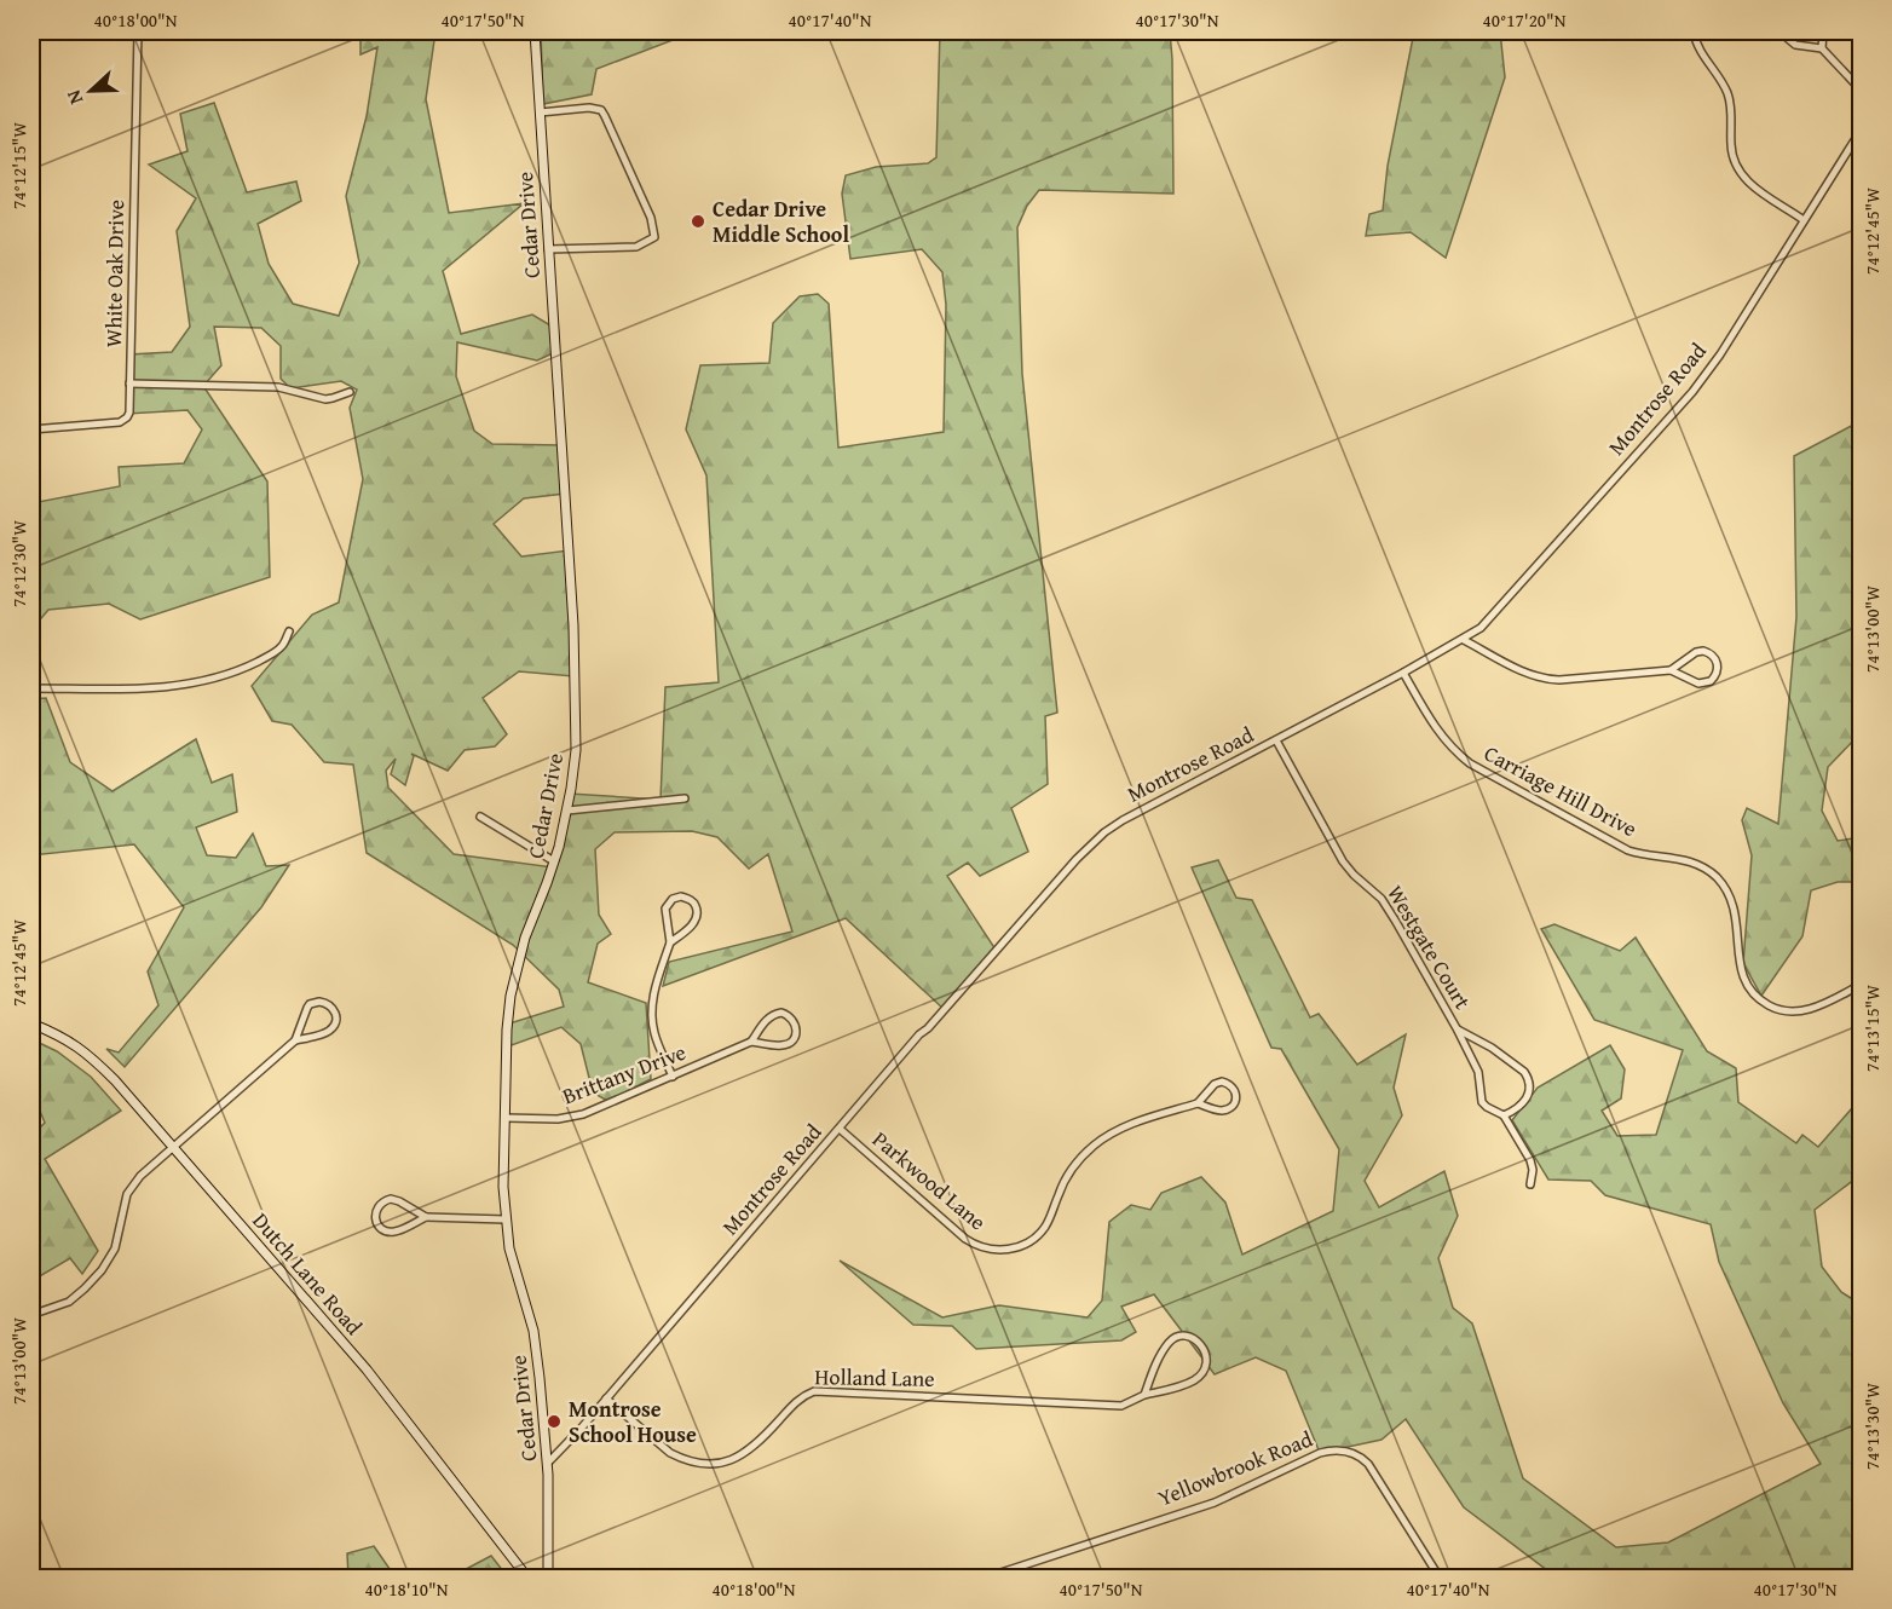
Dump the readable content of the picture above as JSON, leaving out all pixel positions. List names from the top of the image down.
{
  "streets": {
    "street": [
      "Cedar Drive",
      "White Oak Drive",
      "Montrose Road",
      "Carriage Hill Drive",
      "Westgate Court",
      "Brittany Drive",
      "Parkwood Lane",
      "Dutch Lane Road",
      "Holland Lane",
      "Yellowbrook Road"
    ]
  },
  "crossings": [
    ["Cedar Drive", "Montrose Road"],
    ["Cedar Drive", "Brittany Drive"],
    ["Montrose Road", "Carriage Hill Drive"],
    ["Montrose Road", "Westgate Court"],
    ["Montrose Road", "Parkwood Lane"],
    ["Montrose Road", "Holland Lane"]
  ],
  "places": ["Cedar Drive Middle School", "Montrose School House"],
  "north": "left",
  "coordinates": [
    "40°18'00\"N",
    "40°17'50\"N",
    "40°17'40\"N",
    "40°17'30\"N",
    "40°17'20\"N",
    "74°12'15\"W",
    "74°12'45\"W",
    "74°12'30\"W",
    "74°13'00\"W",
    "74°13'15\"W",
    "74°13'30\"W",
    "40°18'10\"N"
  ]
}
